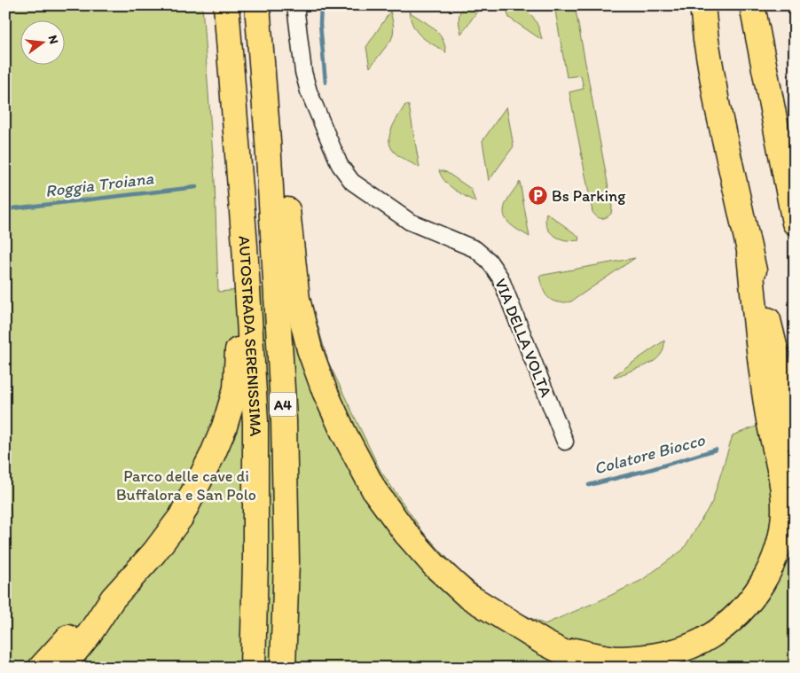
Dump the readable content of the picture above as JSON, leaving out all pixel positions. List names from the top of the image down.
{
  "streets": {
    "highway": ["AUTOSTRADA SERENISSIMA", "A4"],
    "street": ["VIA DELLA VOLTA"]
  },
  "water": ["Roggia Troiana", "Colatore Biocco"],
  "parks": ["Parco delle cave di Buffalora e San Polo"],
  "places": {
    "parking": ["Bs Parking"]
  },
  "north": "right"
}
